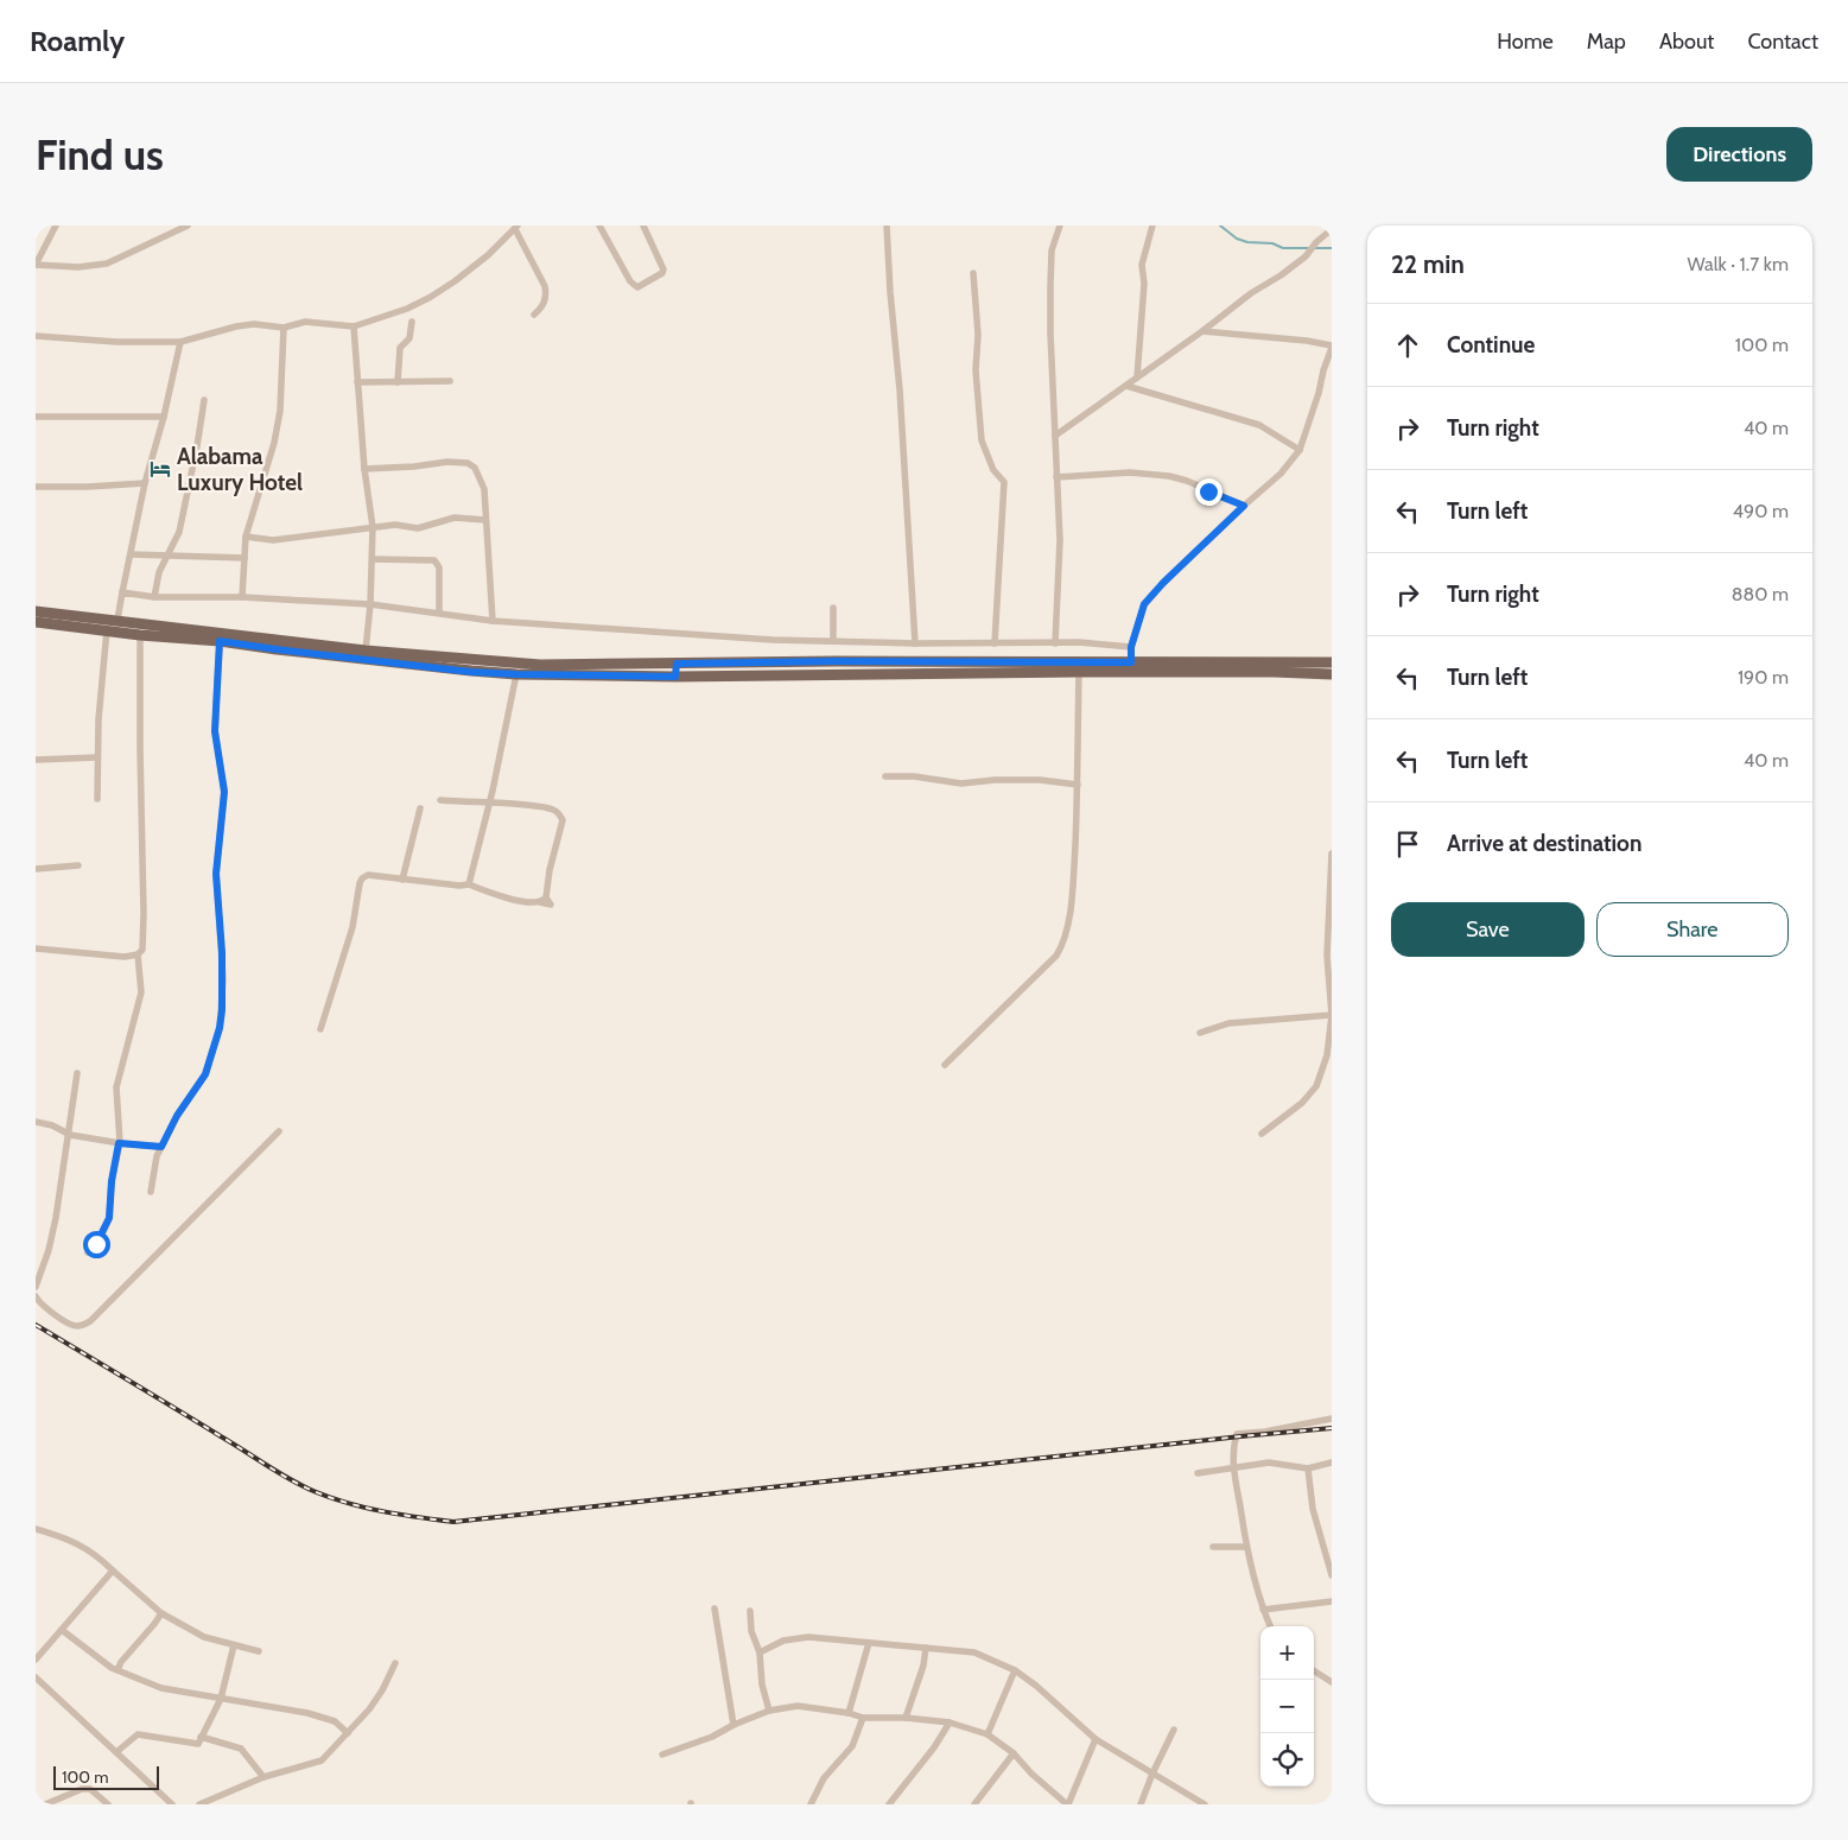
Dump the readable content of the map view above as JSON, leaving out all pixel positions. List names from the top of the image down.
{
  "places": {
    "hotel": ["Alabama Luxury Hotel"]
  },
  "scale_bar": "100 m",
  "page": {
    "header": "Roamly",
    "nav": [
      "Home",
      "Map",
      "About",
      "Contact"
    ],
    "buttons": [
      "Directions",
      ["Save", "Share"]
    ],
    "title": "Find us",
    "heading": ["22 min", "Walk · 1.7 km"],
    "list": [
      ["Continue", "100 m"],
      ["Turn right", "40 m"],
      ["Turn left", "490 m"],
      ["Turn right", "880 m"],
      ["Turn left", "190 m"],
      ["Turn left", "40 m"],
      "Arrive at destination"
    ],
    "map_buttons": ["+", "−"],
    "scale": "100 m"
  }
}
